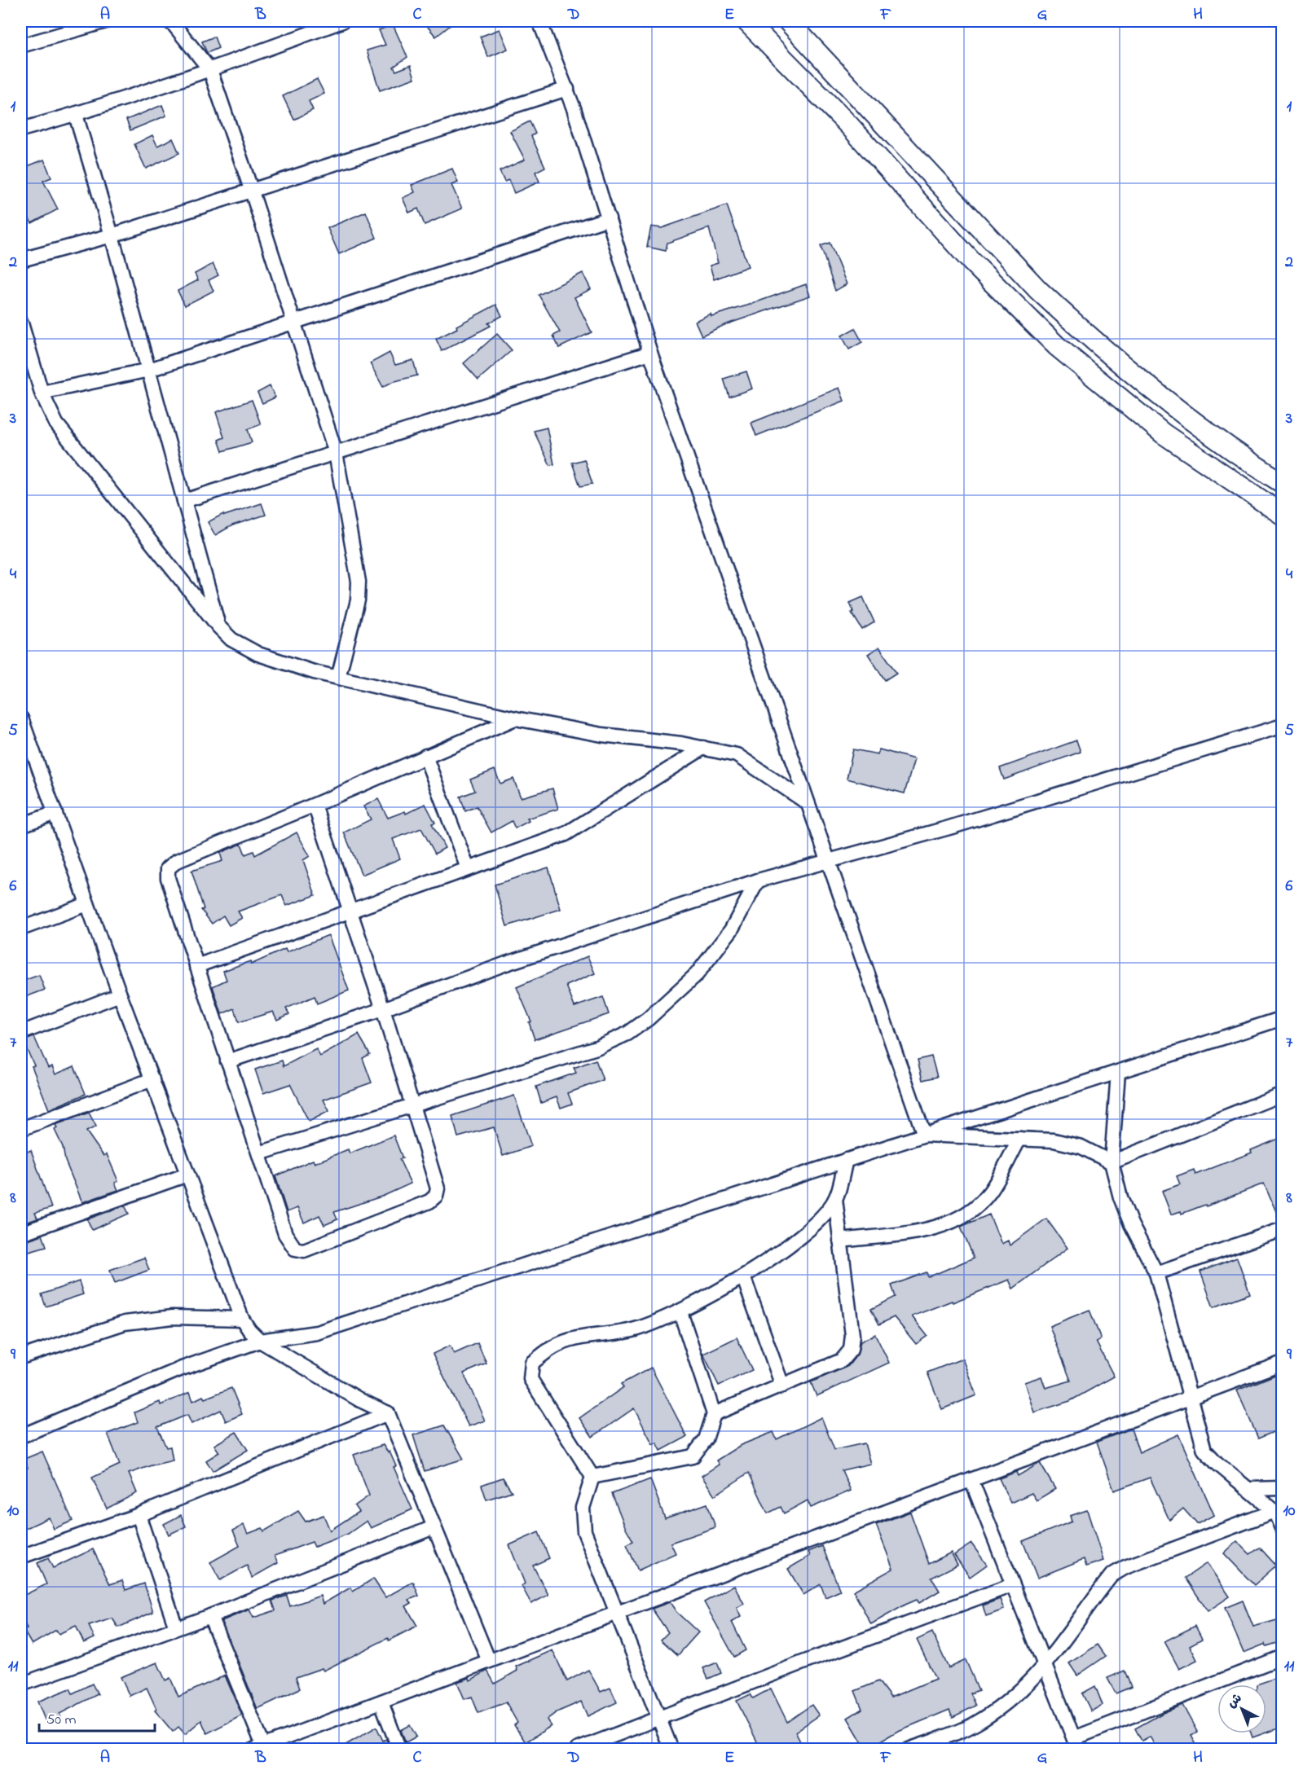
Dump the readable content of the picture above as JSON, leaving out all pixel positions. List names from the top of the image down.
{
  "scale_bar": "50 m",
  "north": "top left",
  "grid": {
    "columns": [
      "A",
      "B",
      "C",
      "D",
      "E",
      "F",
      "G",
      "H"
    ],
    "rows": [
      "1",
      "2",
      "3",
      "4",
      "5",
      "6",
      "7",
      "8",
      "9",
      "10",
      "11"
    ]
  }
}
